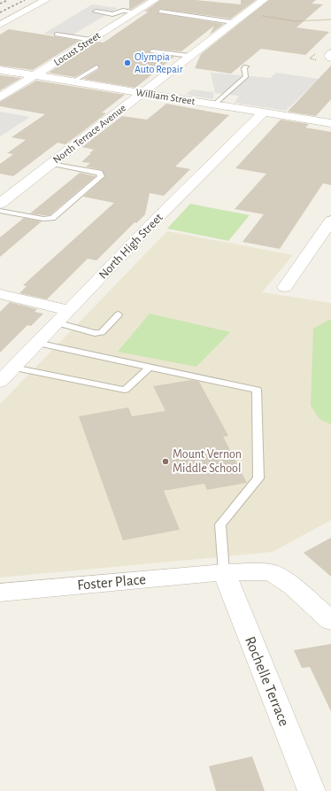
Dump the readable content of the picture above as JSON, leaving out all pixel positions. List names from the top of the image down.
{
  "streets": {
    "street": [
      "Locust Street",
      "William Street",
      "North Terrace Avenue",
      "North High Street",
      "Foster Place",
      "Rochelle Terrace"
    ]
  },
  "crossings": [
    ["Locust Street", "William Street"],
    ["William Street", "North Terrace Avenue"],
    ["William Street", "North High Street"],
    ["Foster Place", "Rochelle Terrace"]
  ],
  "places": ["Olympia Auto Repair", "Mount Vernon Middle School"]
}
